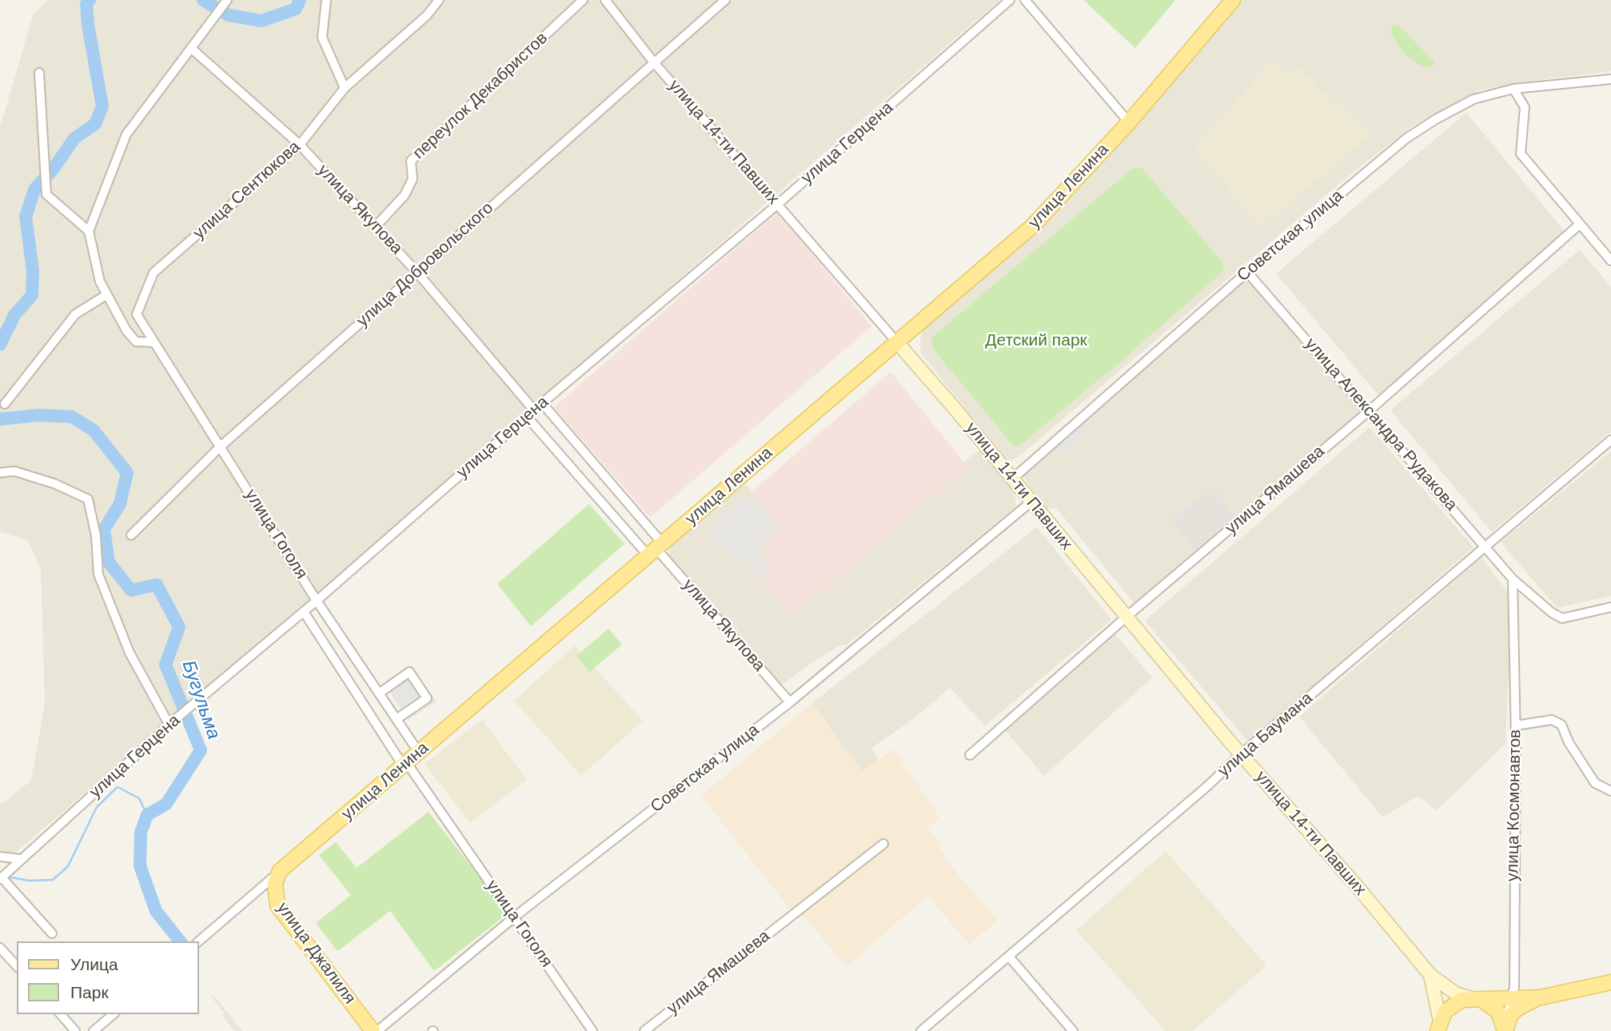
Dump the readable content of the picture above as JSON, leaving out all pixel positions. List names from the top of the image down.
{
  "streets": {
    "main road": ["улица Ленина", "улица Джалиля"],
    "street": [
      "переулок Декабристов",
      "улица 14-ти Павших",
      "улица Герцена",
      "улица Сентюкова",
      "улица Якупова",
      "Советская улица",
      "улица Добровольского",
      "улица Александра Рудакова",
      "улица Ямашева",
      "улица Гоголя",
      "улица Баумана",
      "улица Космонавтов"
    ]
  },
  "crossings": [
    ["переулок Декабристов", "улица Якупова"],
    ["улица 14-ти Павших", "улица Герцена"],
    ["улица 14-ти Павших", "улица Ленина"],
    ["улица 14-ти Павших", "Советская улица"],
    ["улица 14-ти Павших", "улица Добровольского"],
    ["улица 14-ти Павших", "улица Ямашева"],
    ["улица 14-ти Павших", "улица Баумана"],
    ["улица Герцена", "улица Якупова"],
    ["улица Герцена", "улица Гоголя"],
    ["улица Ленина", "улица Якупова"],
    ["улица Ленина", "улица Гоголя"],
    ["улица Ленина", "улица Джалиля"],
    ["улица Сентюкова", "улица Якупова"],
    ["улица Сентюкова", "улица Гоголя"],
    ["улица Якупова", "Советская улица"],
    ["улица Якупова", "улица Добровольского"],
    ["Советская улица", "улица Александра Рудакова"],
    ["Советская улица", "улица Гоголя"],
    ["улица Добровольского", "улица Гоголя"],
    ["улица Александра Рудакова", "улица Ямашева"],
    ["улица Александра Рудакова", "улица Баумана"],
    ["улица Александра Рудакова", "улица Космонавтов"]
  ],
  "water": ["Бугульма"],
  "parks": ["Детский парк"],
  "legend": ["Улица", "Парк"]
}
